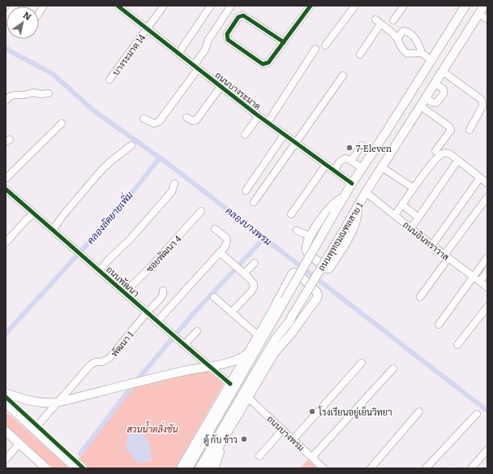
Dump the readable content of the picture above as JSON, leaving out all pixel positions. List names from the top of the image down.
{
  "streets": {
    "main road": ["ถนนพุทธมณฑลสาย 1"],
    "street": [
      "บางระมาด 14",
      "ถนนบางระมาด",
      "ถนนอินทราวาส",
      "ซอยพัฒนา 4",
      "ถนนพัฒนา",
      "พัฒนา 1",
      "ถนนบางพรม"
    ]
  },
  "crossings": [
    ["บางระมาด 14", "ถนนบางระมาด"],
    ["ถนนบางระมาด", "ถนนพุทธมณฑลสาย 1"],
    ["ถนนพุทธมณฑลสาย 1", "ถนนอินทราวาส"],
    ["ซอยพัฒนา 4", "ถนนพัฒนา"],
    ["ถนนพัฒนา", "พัฒนา 1"]
  ],
  "water": ["คลองลัดยายเพิ่ม", "คลองบางพรม"],
  "parks": ["สวนน้ำตลิ่งชัน"],
  "places": ["7-Eleven", "โรงเรียนอยู่เย็นวิทยา", "ตู้ กับ ข้าว"],
  "north": "top right"
}
